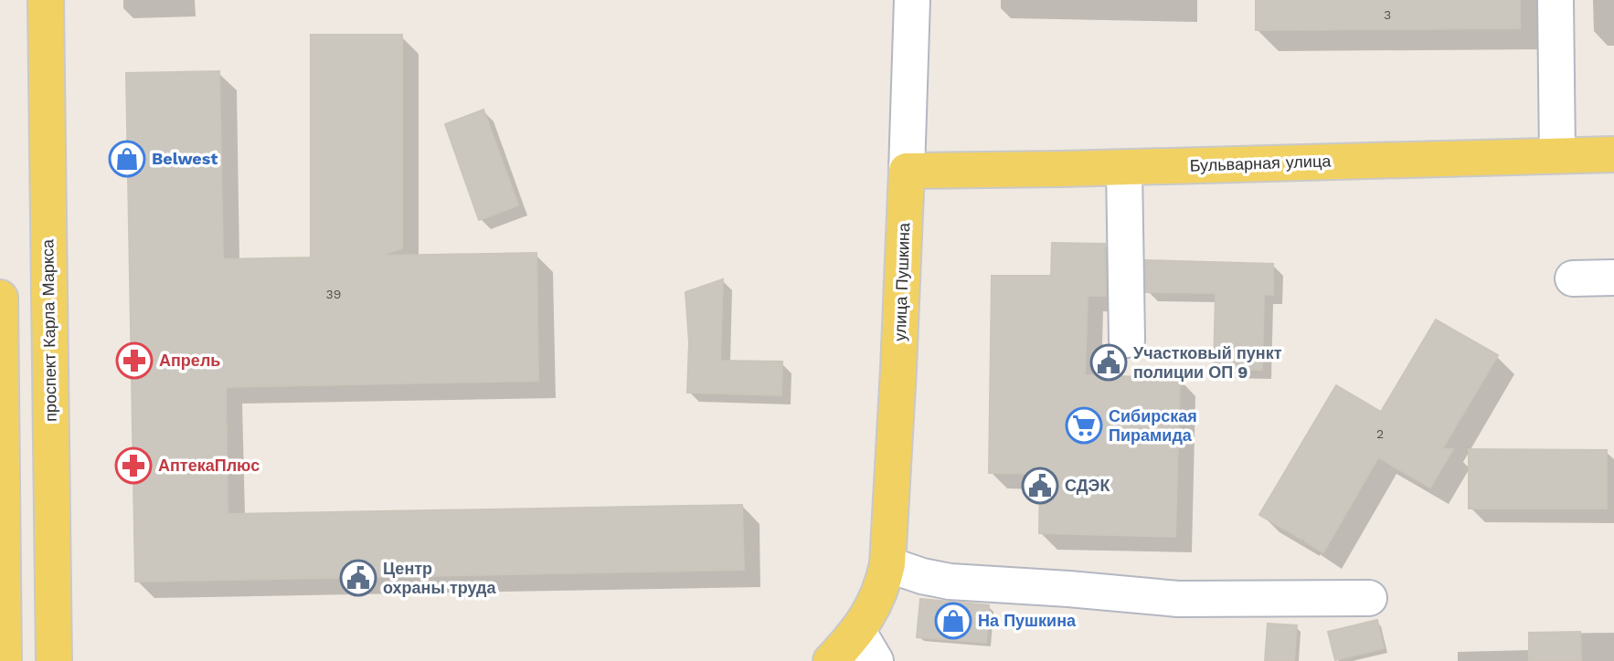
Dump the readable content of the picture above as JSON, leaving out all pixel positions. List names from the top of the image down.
{
  "streets": {
    "main road": ["Бульварная улица", "улица Пушкина", "проспект Карла Маркса"]
  },
  "crossings": [
    ["Бульварная улица", "улица Пушкина"]
  ],
  "places": {
    "shop": ["Belwest", "На Пушкина"],
    "pharmacy": ["Апрель", "АптекаПлюс"],
    "public building": ["Участковый пункт полиции ОП 9", "СДЭК", "Центр охраны труда"],
    "supermarket": ["Сибирская Пирамида"]
  },
  "house_numbers": ["3", "39", "2"]
}
